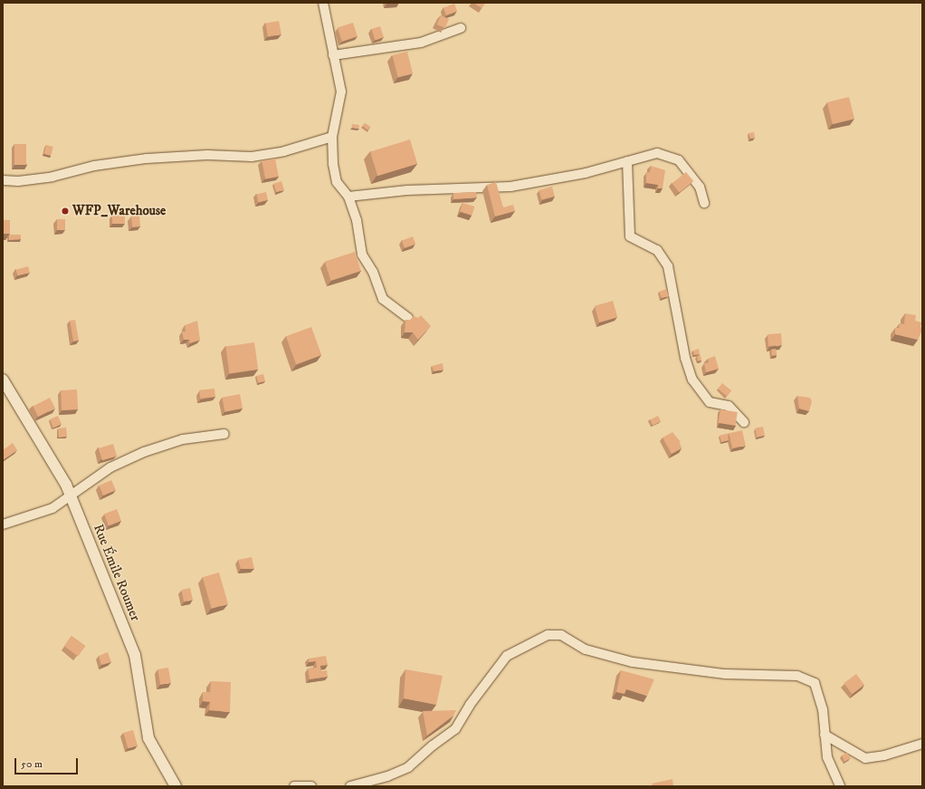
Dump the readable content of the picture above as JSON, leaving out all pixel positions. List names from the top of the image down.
{
  "streets": {
    "street": ["Rue Émile Roumer"]
  },
  "places": ["WFP_Warehouse"],
  "scale_bar": "50 m"
}
